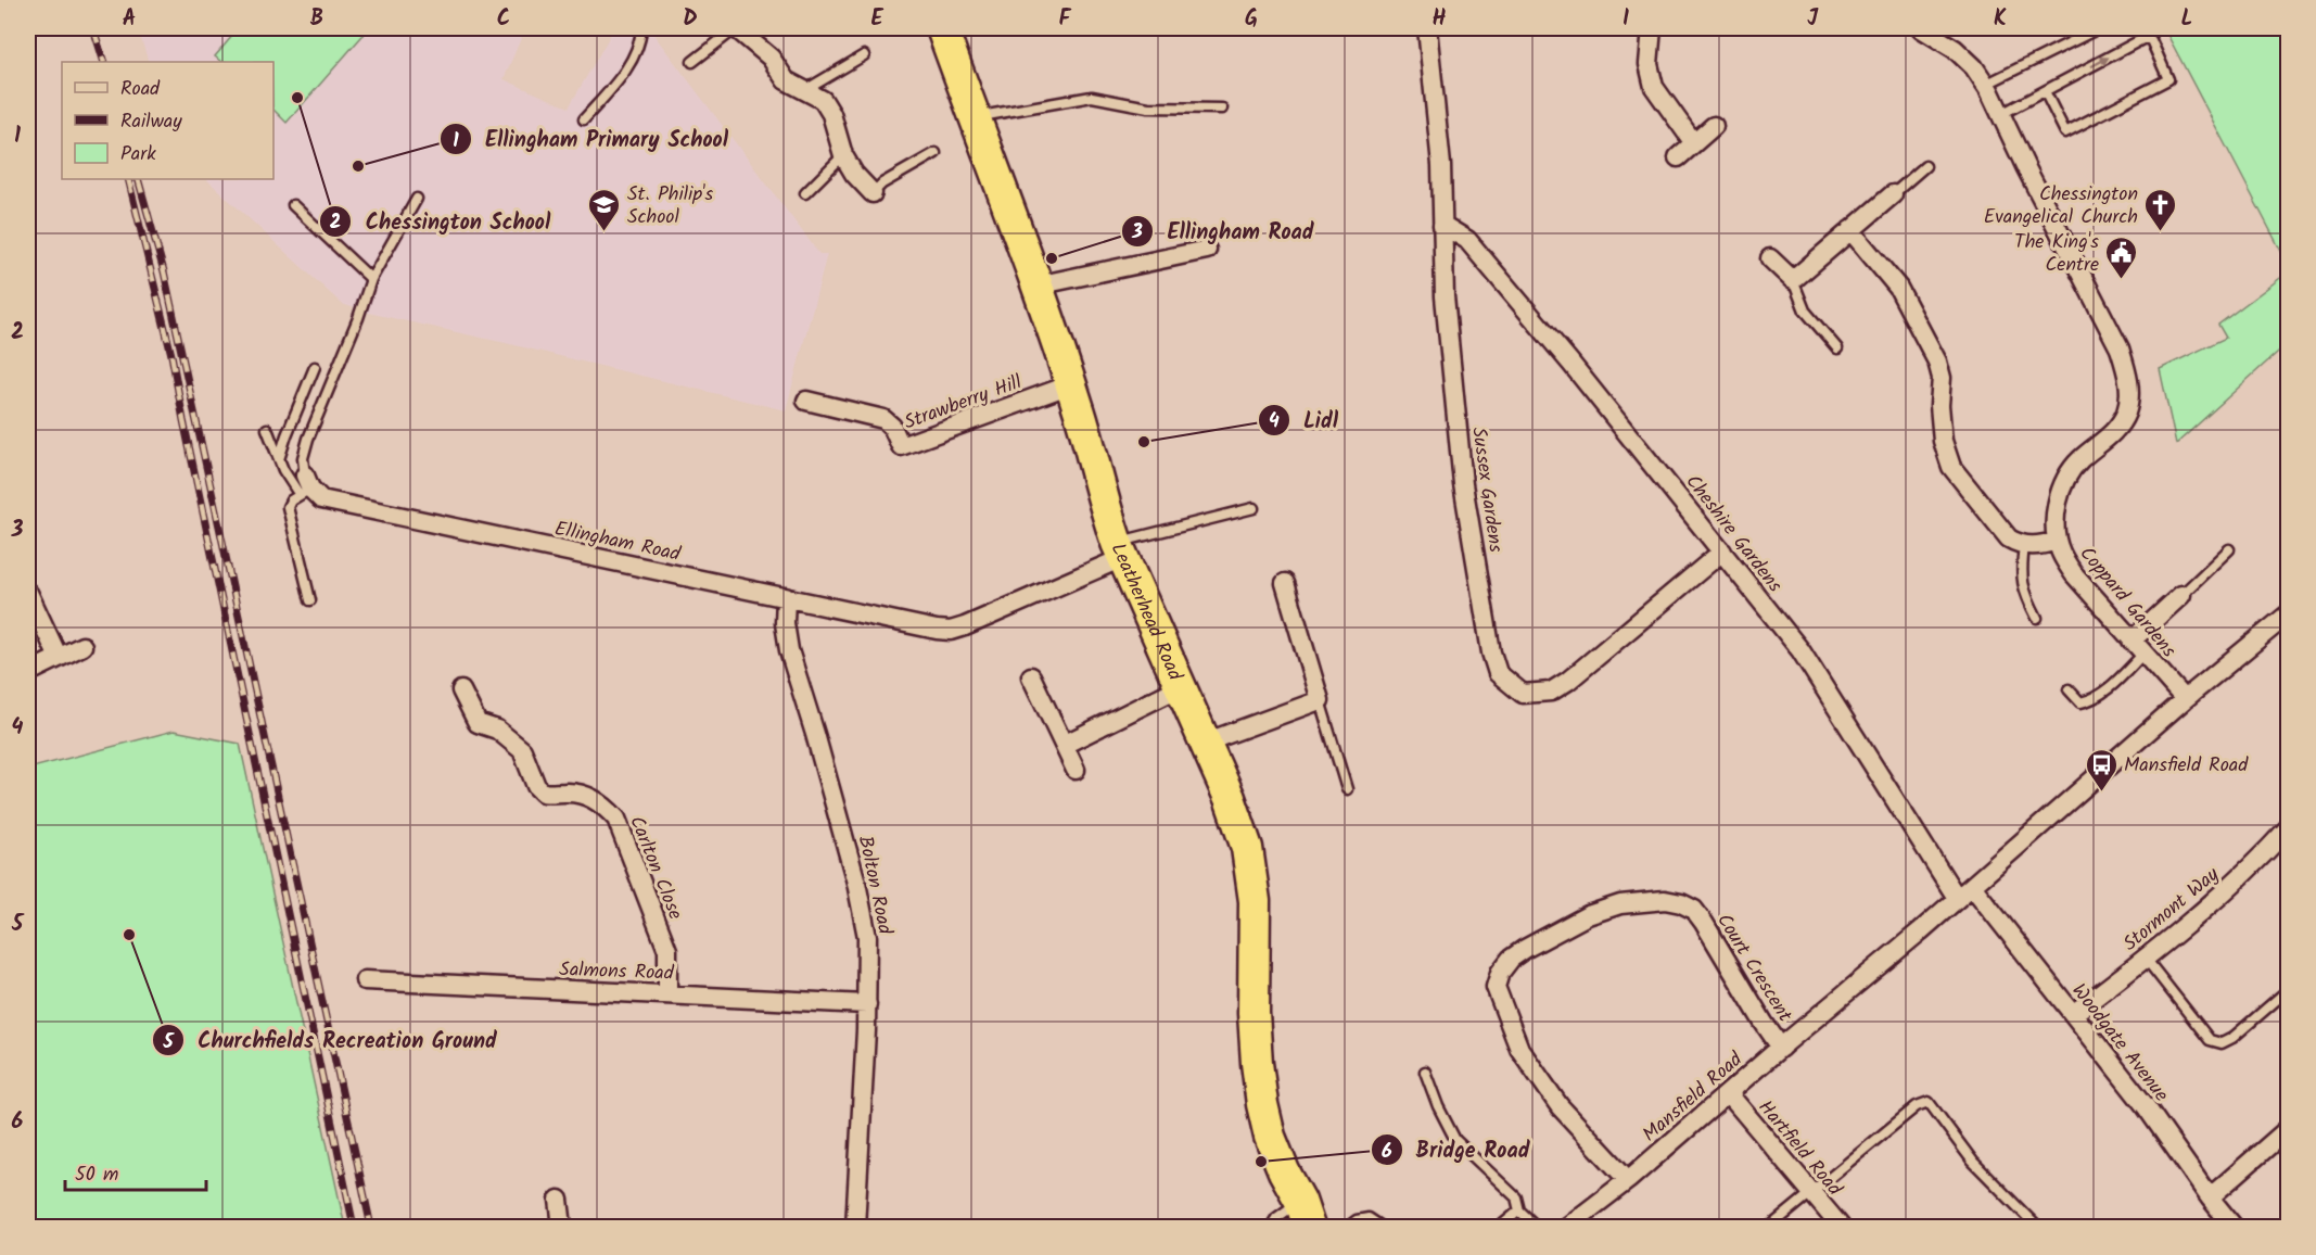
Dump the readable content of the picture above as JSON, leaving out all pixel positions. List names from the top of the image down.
{
  "streets": {
    "highway": ["Leatherhead Road"],
    "street": [
      "Strawberry Hill",
      "Sussex Gardens",
      "Cheshire Gardens",
      "Ellingham Road",
      "Coppard Gardens",
      "Carlton Close",
      "Bolton Road",
      "Stormont Way",
      "Court Crescent",
      "Salmons Road",
      "Woodgate Avenue",
      "Mansfield Road",
      "Hartfield Road"
    ]
  },
  "crossings": [
    ["Strawberry Hill", "Leatherhead Road"],
    ["Sussex Gardens", "Cheshire Gardens"],
    ["Cheshire Gardens", "Mansfield Road"],
    ["Ellingham Road", "Leatherhead Road"],
    ["Ellingham Road", "Bolton Road"],
    ["Coppard Gardens", "Mansfield Road"],
    ["Carlton Close", "Salmons Road"],
    ["Bolton Road", "Salmons Road"],
    ["Stormont Way", "Woodgate Avenue"],
    ["Court Crescent", "Mansfield Road"],
    ["Woodgate Avenue", "Mansfield Road"],
    ["Mansfield Road", "Hartfield Road"]
  ],
  "places": {
    "other": [
      "Chessington School",
      "Ellingham Primary School",
      "Ellingham Road",
      "Lidl",
      "Churchfields Recreation Ground",
      "Bridge Road"
    ],
    "school or university": ["St. Philip's School"],
    "church": ["Chessington Evangelical Church"],
    "public building": ["The King's Centre"],
    "bus stop": ["Mansfield Road"]
  },
  "legend": ["Road", "Railway", "Park"],
  "scale_bar": "50 m",
  "grid": {
    "columns": [
      "A",
      "B",
      "C",
      "D",
      "E",
      "F",
      "G",
      "H",
      "I",
      "J",
      "K",
      "L"
    ],
    "rows": [
      "1",
      "2",
      "3",
      "4",
      "5",
      "6"
    ]
  }
}
